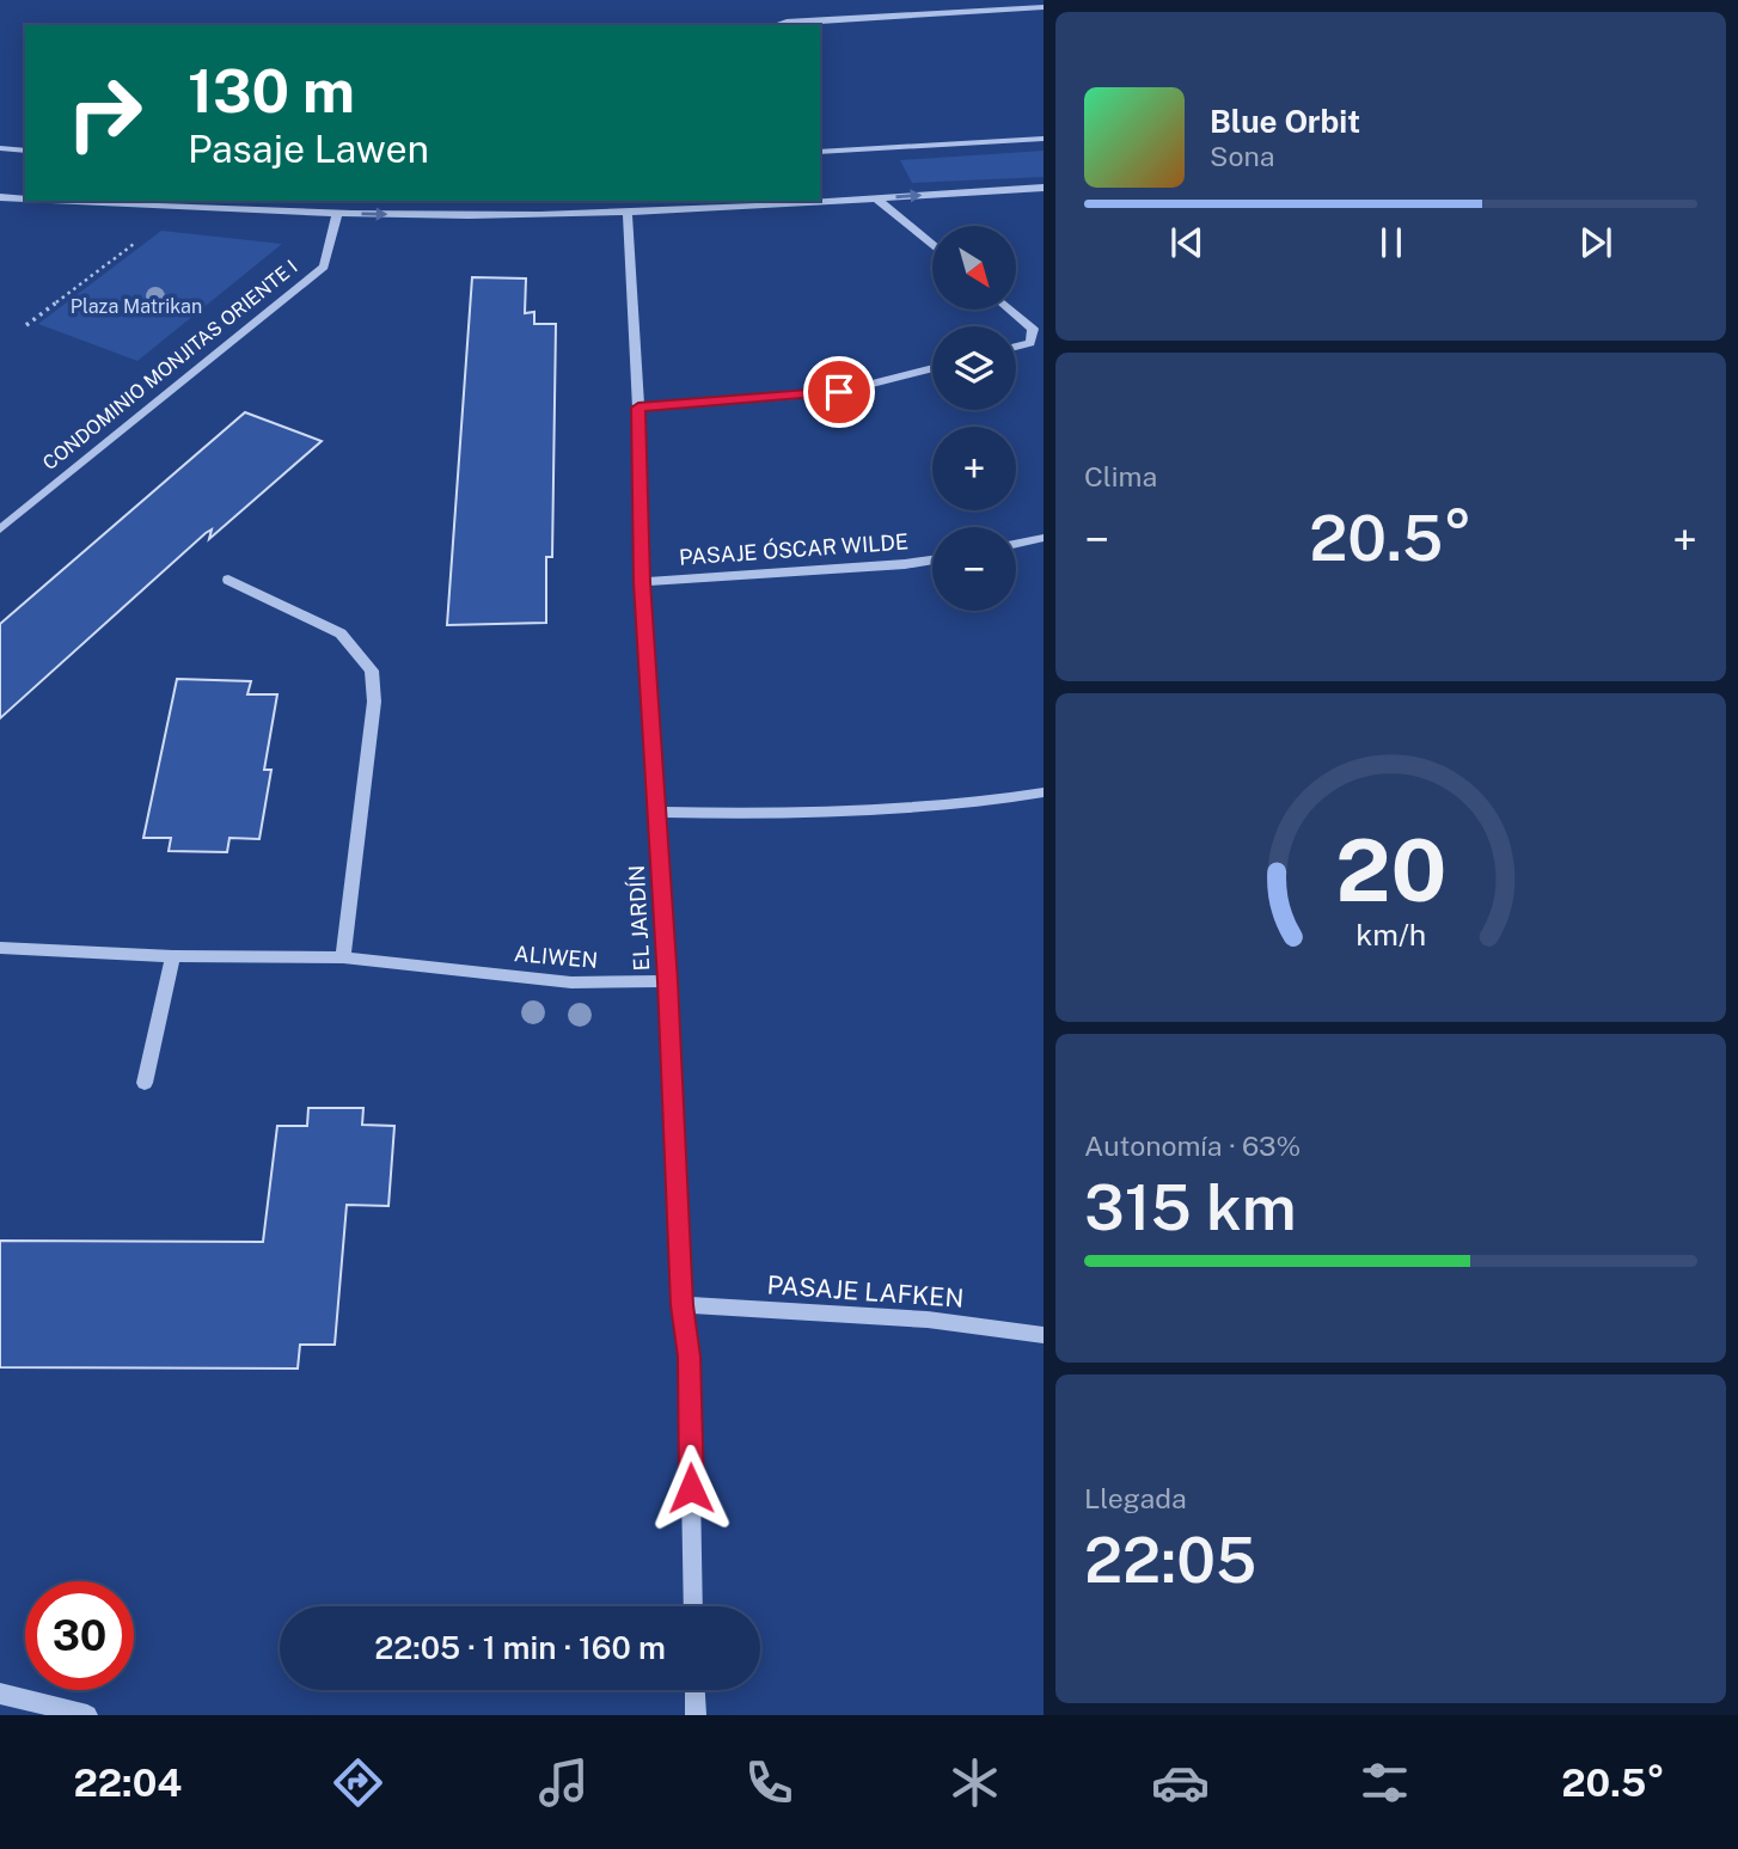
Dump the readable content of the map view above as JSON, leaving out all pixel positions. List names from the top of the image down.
{
  "streets": {
    "street": [
      "CONDOMINIO MONJITAS ORIENTE I",
      "PASAJE ÓSCAR WILDE",
      "EL JARDÍN",
      "ALIWEN",
      "PASAJE LAFKEN"
    ]
  },
  "crossings": [
    ["PASAJE ÓSCAR WILDE", "EL JARDÍN"],
    ["EL JARDÍN", "ALIWEN"],
    ["EL JARDÍN", "PASAJE LAFKEN"]
  ],
  "parks": ["Plaza Matrikan"],
  "north": "bottom right",
  "page": {
    "turn": ["130 m", "Pasaje Lawen"],
    "song": ["Blue Orbit", "Sona"],
    "map_buttons": ["+", "−"],
    "tile": [
      "Clima",
      ["Autonomía · 63%", "315 km"],
      ["Llegada", "22:05"]
    ],
    "heat": ["−", "20.5°", "+"],
    "limit": "30",
    "trip": "22:05 · 1 min · 160 m",
    "tabs": ["22:04", "20.5°"],
    "gauge": ["20", "km/h"]
  }
}
